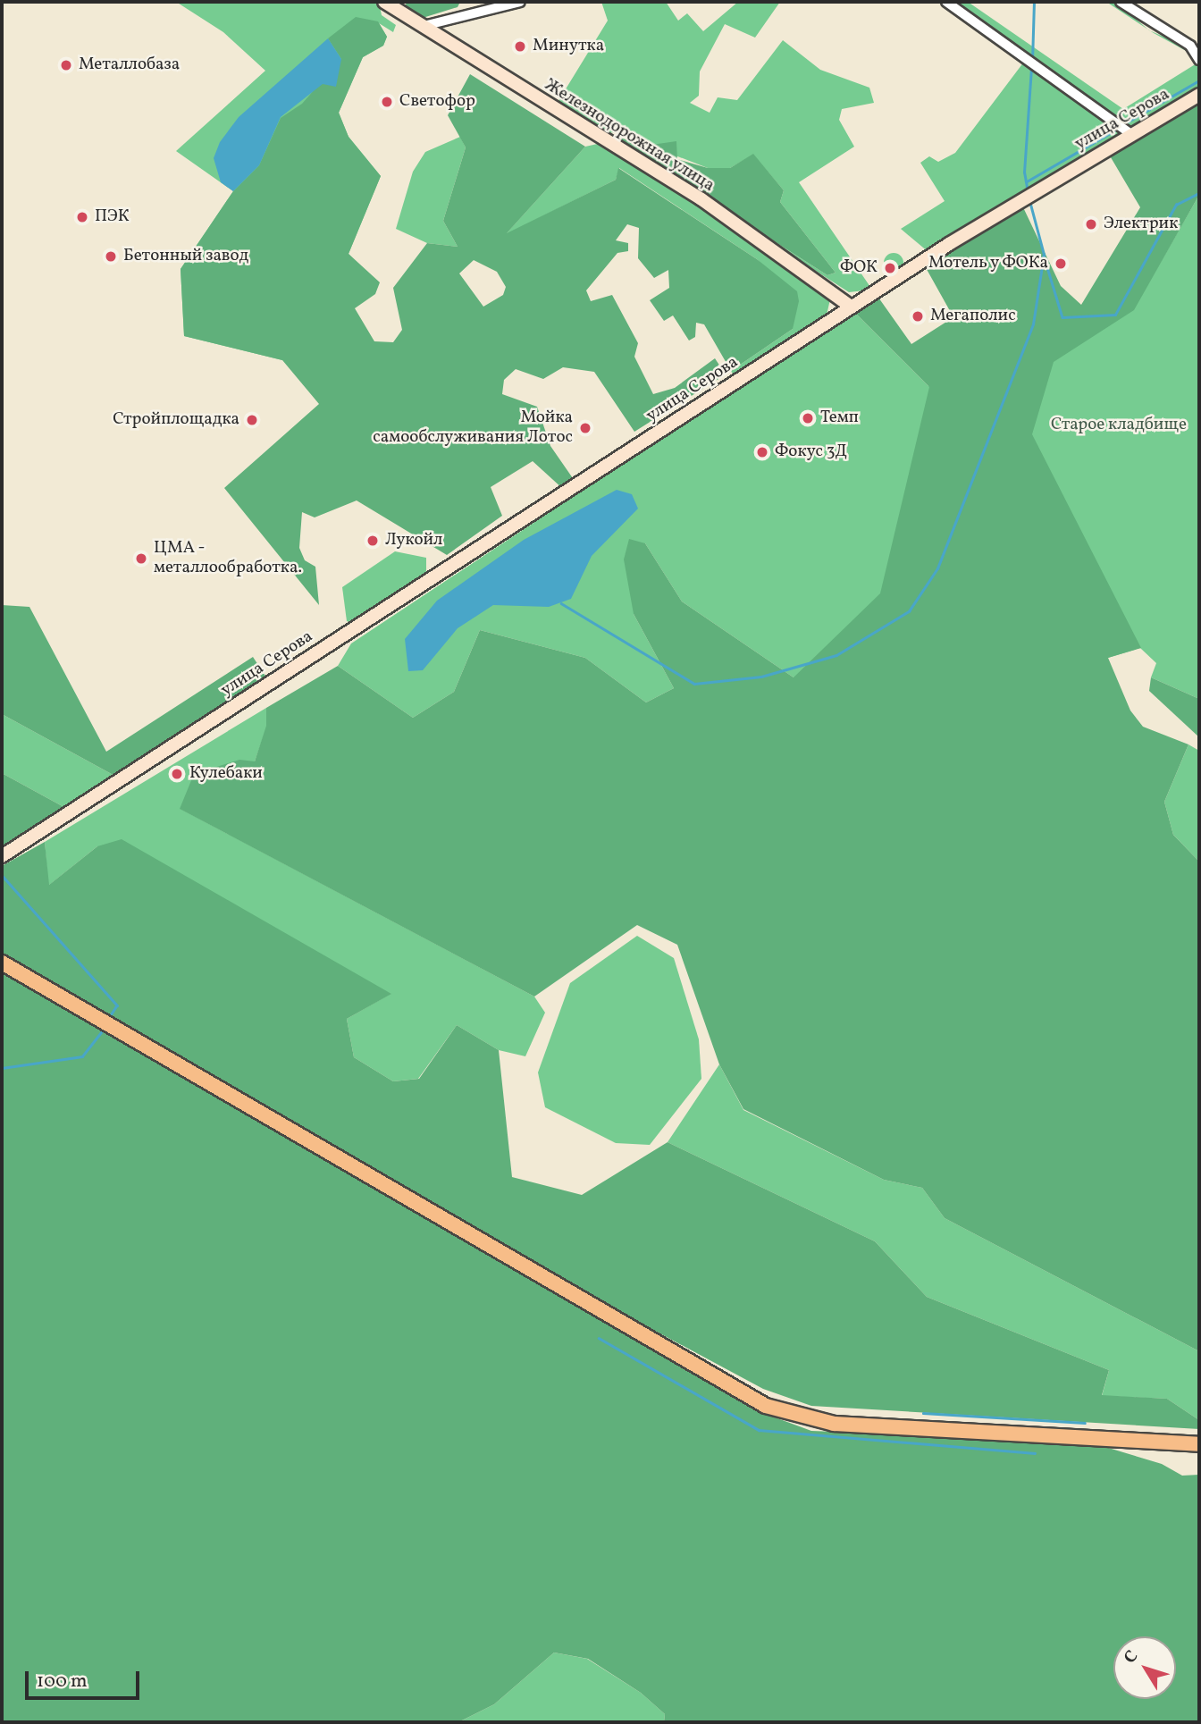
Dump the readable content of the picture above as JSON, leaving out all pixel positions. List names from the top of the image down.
{
  "streets": {
    "main road": ["улица Серова", "Железнодорожная улица"]
  },
  "crossings": [
    ["улица Серова", "Железнодорожная улица"]
  ],
  "parks": ["Старое кладбище"],
  "places": [
    "Минутка",
    "Металлобаза",
    "Светофор",
    "ПЭК",
    "Электрик",
    "Бетонный завод",
    "Мотель у ФОКа",
    "ФОК",
    "Мегаполис",
    "Темп",
    "Стройплощадка",
    "Мойка самообслуживания Лотос",
    "Фокус 3Д",
    "Лукойл",
    "ЦМА - металлообработка.",
    "Кулебаки"
  ],
  "scale_bar": "100 m",
  "north": "top left"
}
